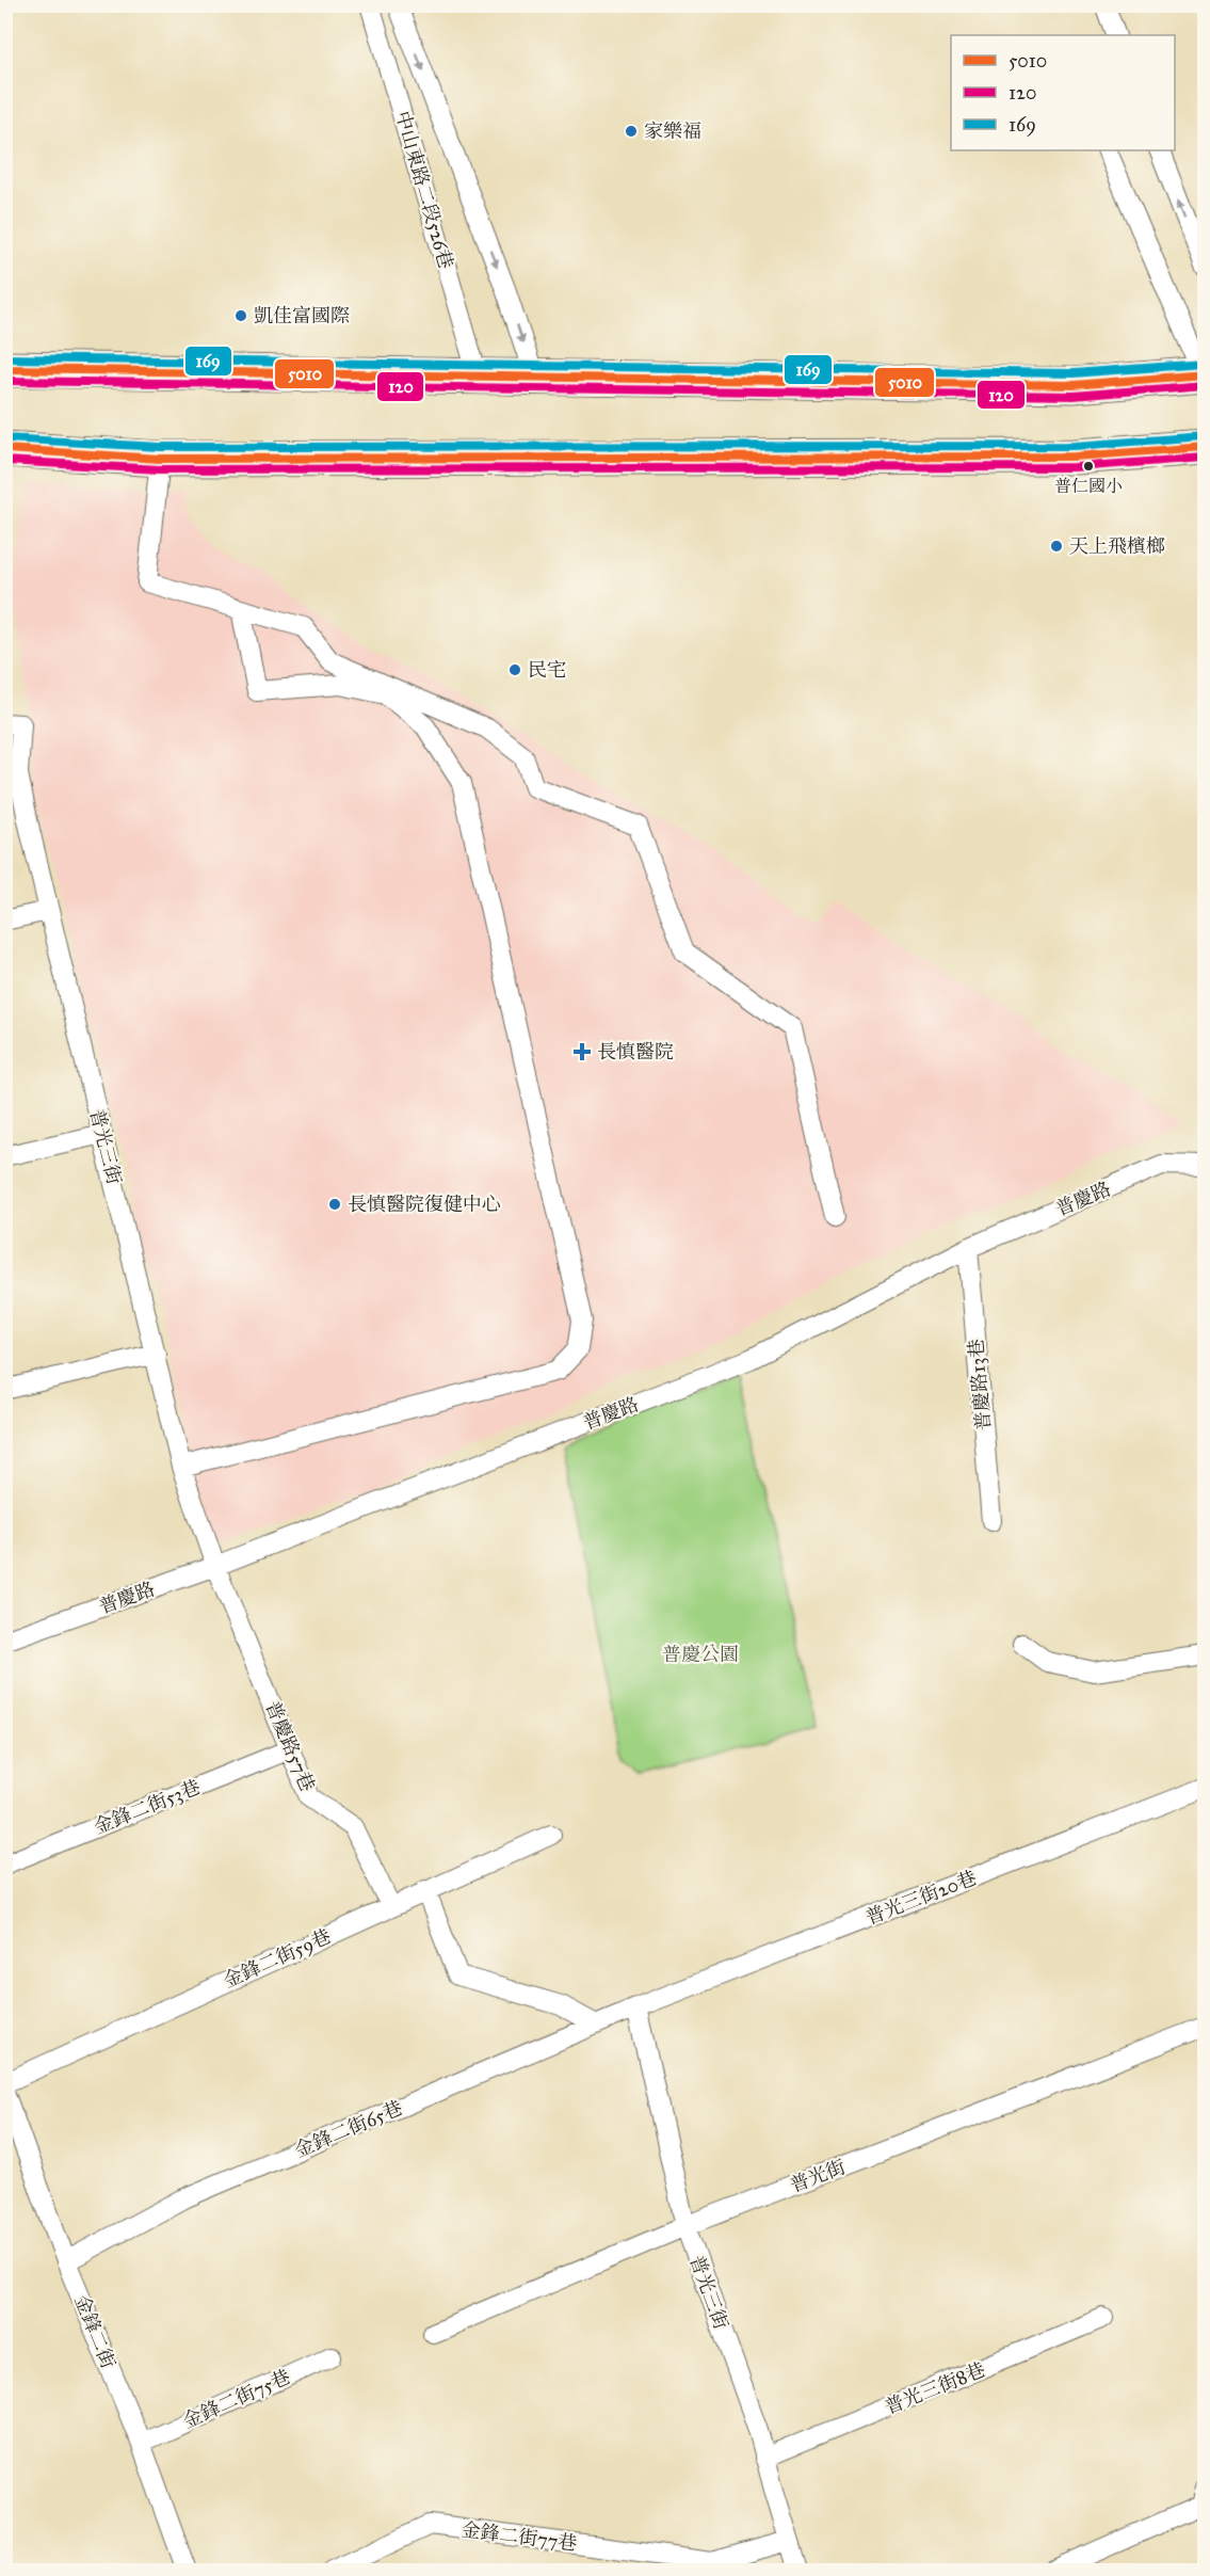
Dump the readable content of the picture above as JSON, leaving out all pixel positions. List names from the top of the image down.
{
  "streets": {
    "lane": [
      "中山東路二段526巷",
      "普光三街",
      "普慶路",
      "普慶路13巷",
      "普慶路57巷",
      "金鋒二街53巷",
      "普光三街20巷",
      "金鋒二街59巷",
      "金鋒二街65巷",
      "普光街",
      "金鋒二街",
      "普光三街8巷",
      "金鋒二街75巷",
      "金鋒二街77巷"
    ]
  },
  "crossings": [
    ["普光三街", "普慶路"],
    ["普光三街", "普慶路57巷"],
    ["普光三街", "普光三街20巷"],
    ["普光三街", "金鋒二街65巷"],
    ["普光三街", "普光街"],
    ["普光三街", "普光三街8巷"],
    ["普光三街", "金鋒二街77巷"],
    ["普慶路", "普慶路13巷"],
    ["普慶路", "普慶路57巷"],
    ["普慶路57巷", "金鋒二街53巷"],
    ["普慶路57巷", "金鋒二街59巷"],
    ["普光三街20巷", "金鋒二街65巷"],
    ["金鋒二街65巷", "金鋒二街"],
    ["金鋒二街", "金鋒二街75巷"]
  ],
  "parks": ["普慶公園"],
  "places": {
    "other": [
      "家樂福",
      "凱佳富國際",
      "普仁國小",
      "天上飛檳榔",
      "民宅",
      "長慎醫院復健中心"
    ],
    "health": ["長慎醫院"]
  },
  "lines": ["transit line 169", "transit line 5010", "transit line 120"],
  "legend": ["5010", "120", "169"]
}
